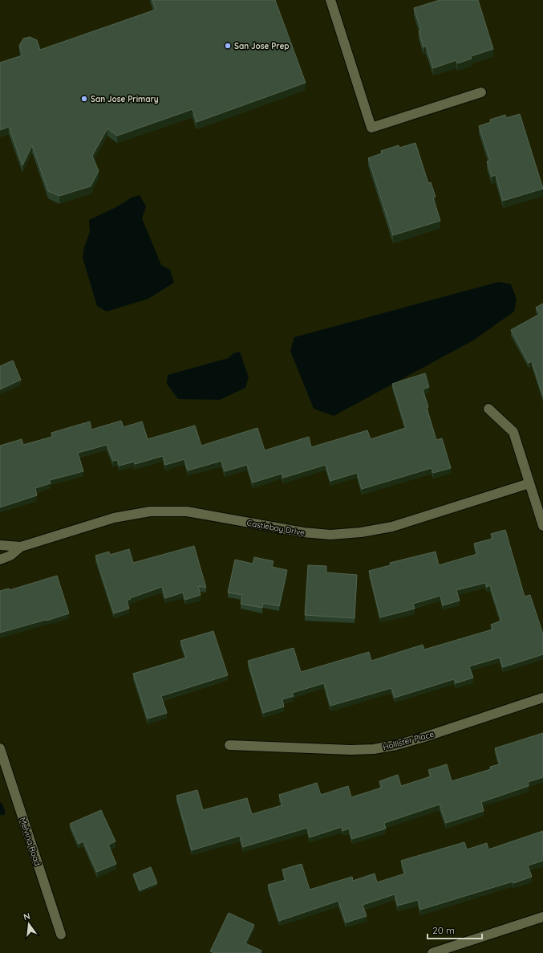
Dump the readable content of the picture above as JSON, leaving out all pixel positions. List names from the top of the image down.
{
  "streets": {
    "street": ["Castlebay Drive", "Hollister Place", "Melvina Road"]
  },
  "places": ["San Jose Prep", "San Jose Primary"],
  "scale_bar": "20 m",
  "north": "top"
}
